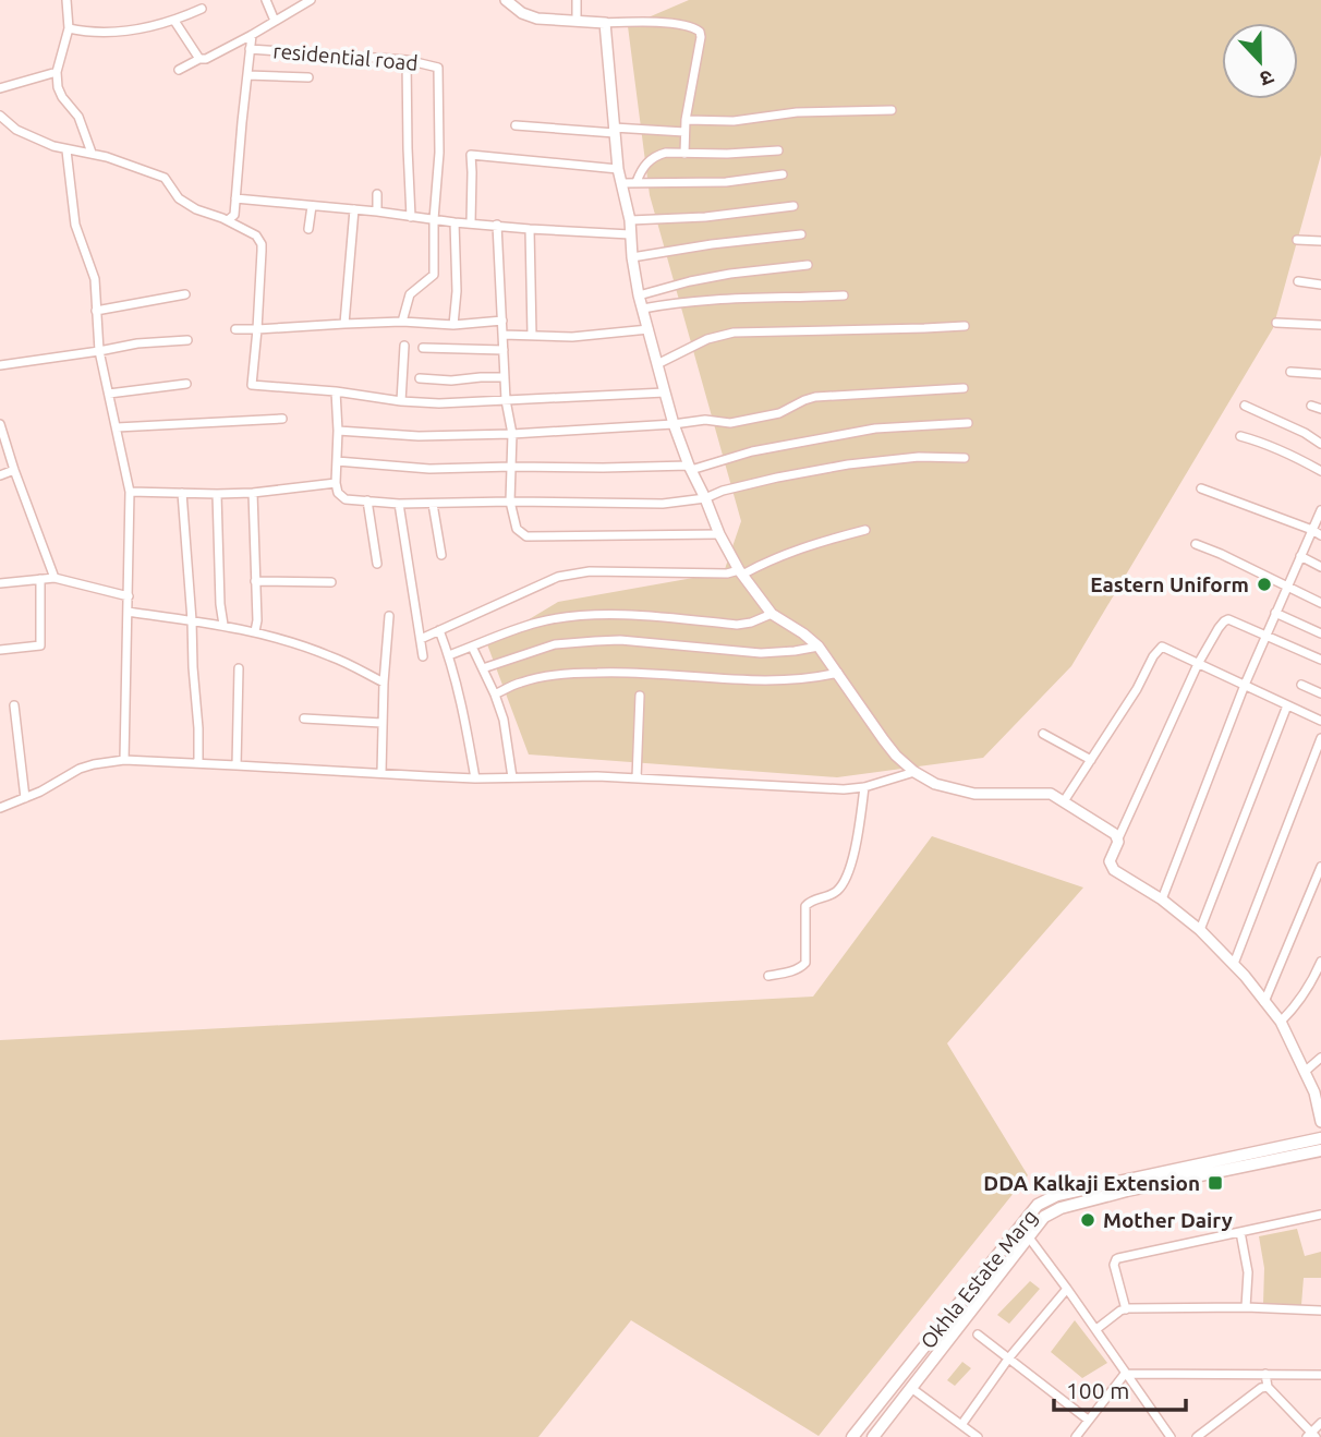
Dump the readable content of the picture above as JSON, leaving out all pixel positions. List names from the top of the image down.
{
  "streets": {
    "main road": ["Okhla Estate Marg"],
    "street": ["residential road"]
  },
  "places": {
    "other": ["Eastern Uniform", "Mother Dairy"],
    "transit": ["DDA Kalkaji Extension"]
  },
  "scale_bar": "100 m",
  "north": "bottom"
}
